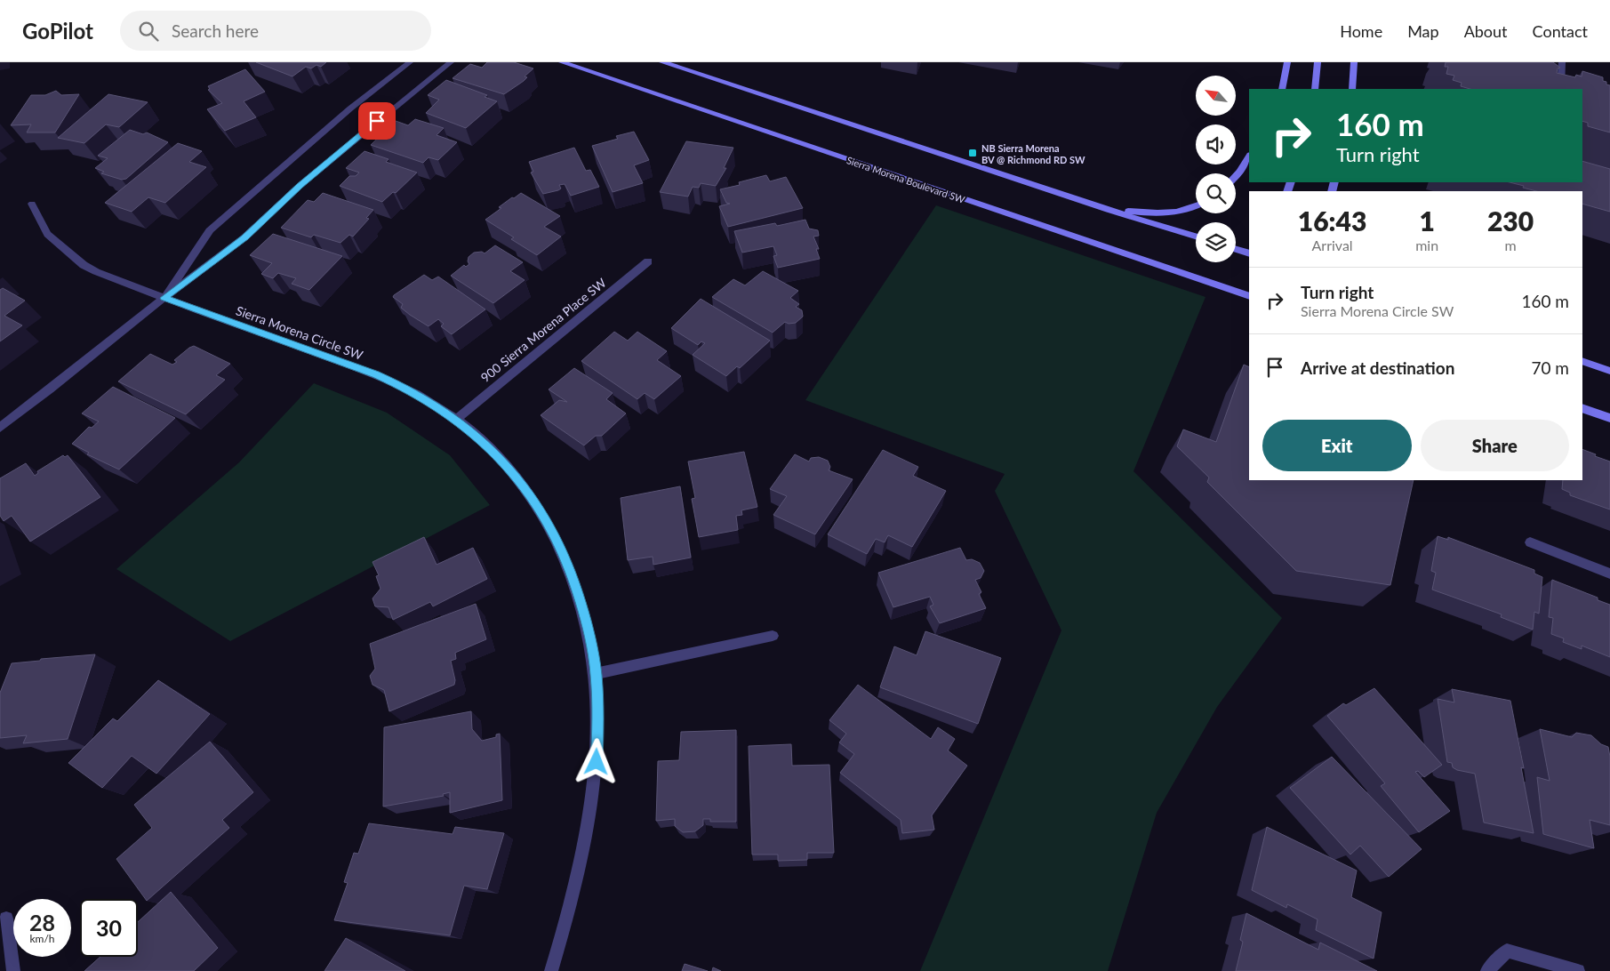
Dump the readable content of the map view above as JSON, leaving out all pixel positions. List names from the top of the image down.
{
  "streets": {
    "street": ["Sierra Morena Boulevard SW", "900 Sierra Morena Place SW", "Sierra Morena Circle SW"]
  },
  "crossings": [
    ["900 Sierra Morena Place SW", "Sierra Morena Circle SW"]
  ],
  "places": {
    "transit": ["NB Sierra Morena BV @ Richmond RD SW"]
  },
  "north": "top left",
  "page": {
    "header": "GoPilot",
    "search": "Search here",
    "nav": [
      "Home",
      "Map",
      "About",
      "Contact"
    ],
    "turn": ["160 m", "Turn right"],
    "eta": [
      "16:43",
      "Arrival",
      "1",
      "min",
      "230",
      "m"
    ],
    "list": [
      {
        "name": "Turn right",
        "note": "Sierra Morena Circle SW",
        "value": "160 m"
      },
      {
        "name": "Arrive at destination",
        "value": "70 m"
      }
    ],
    "buttons": ["Exit", "Share"],
    "speed": "28 km/h",
    "limit": "30"
  }
}
